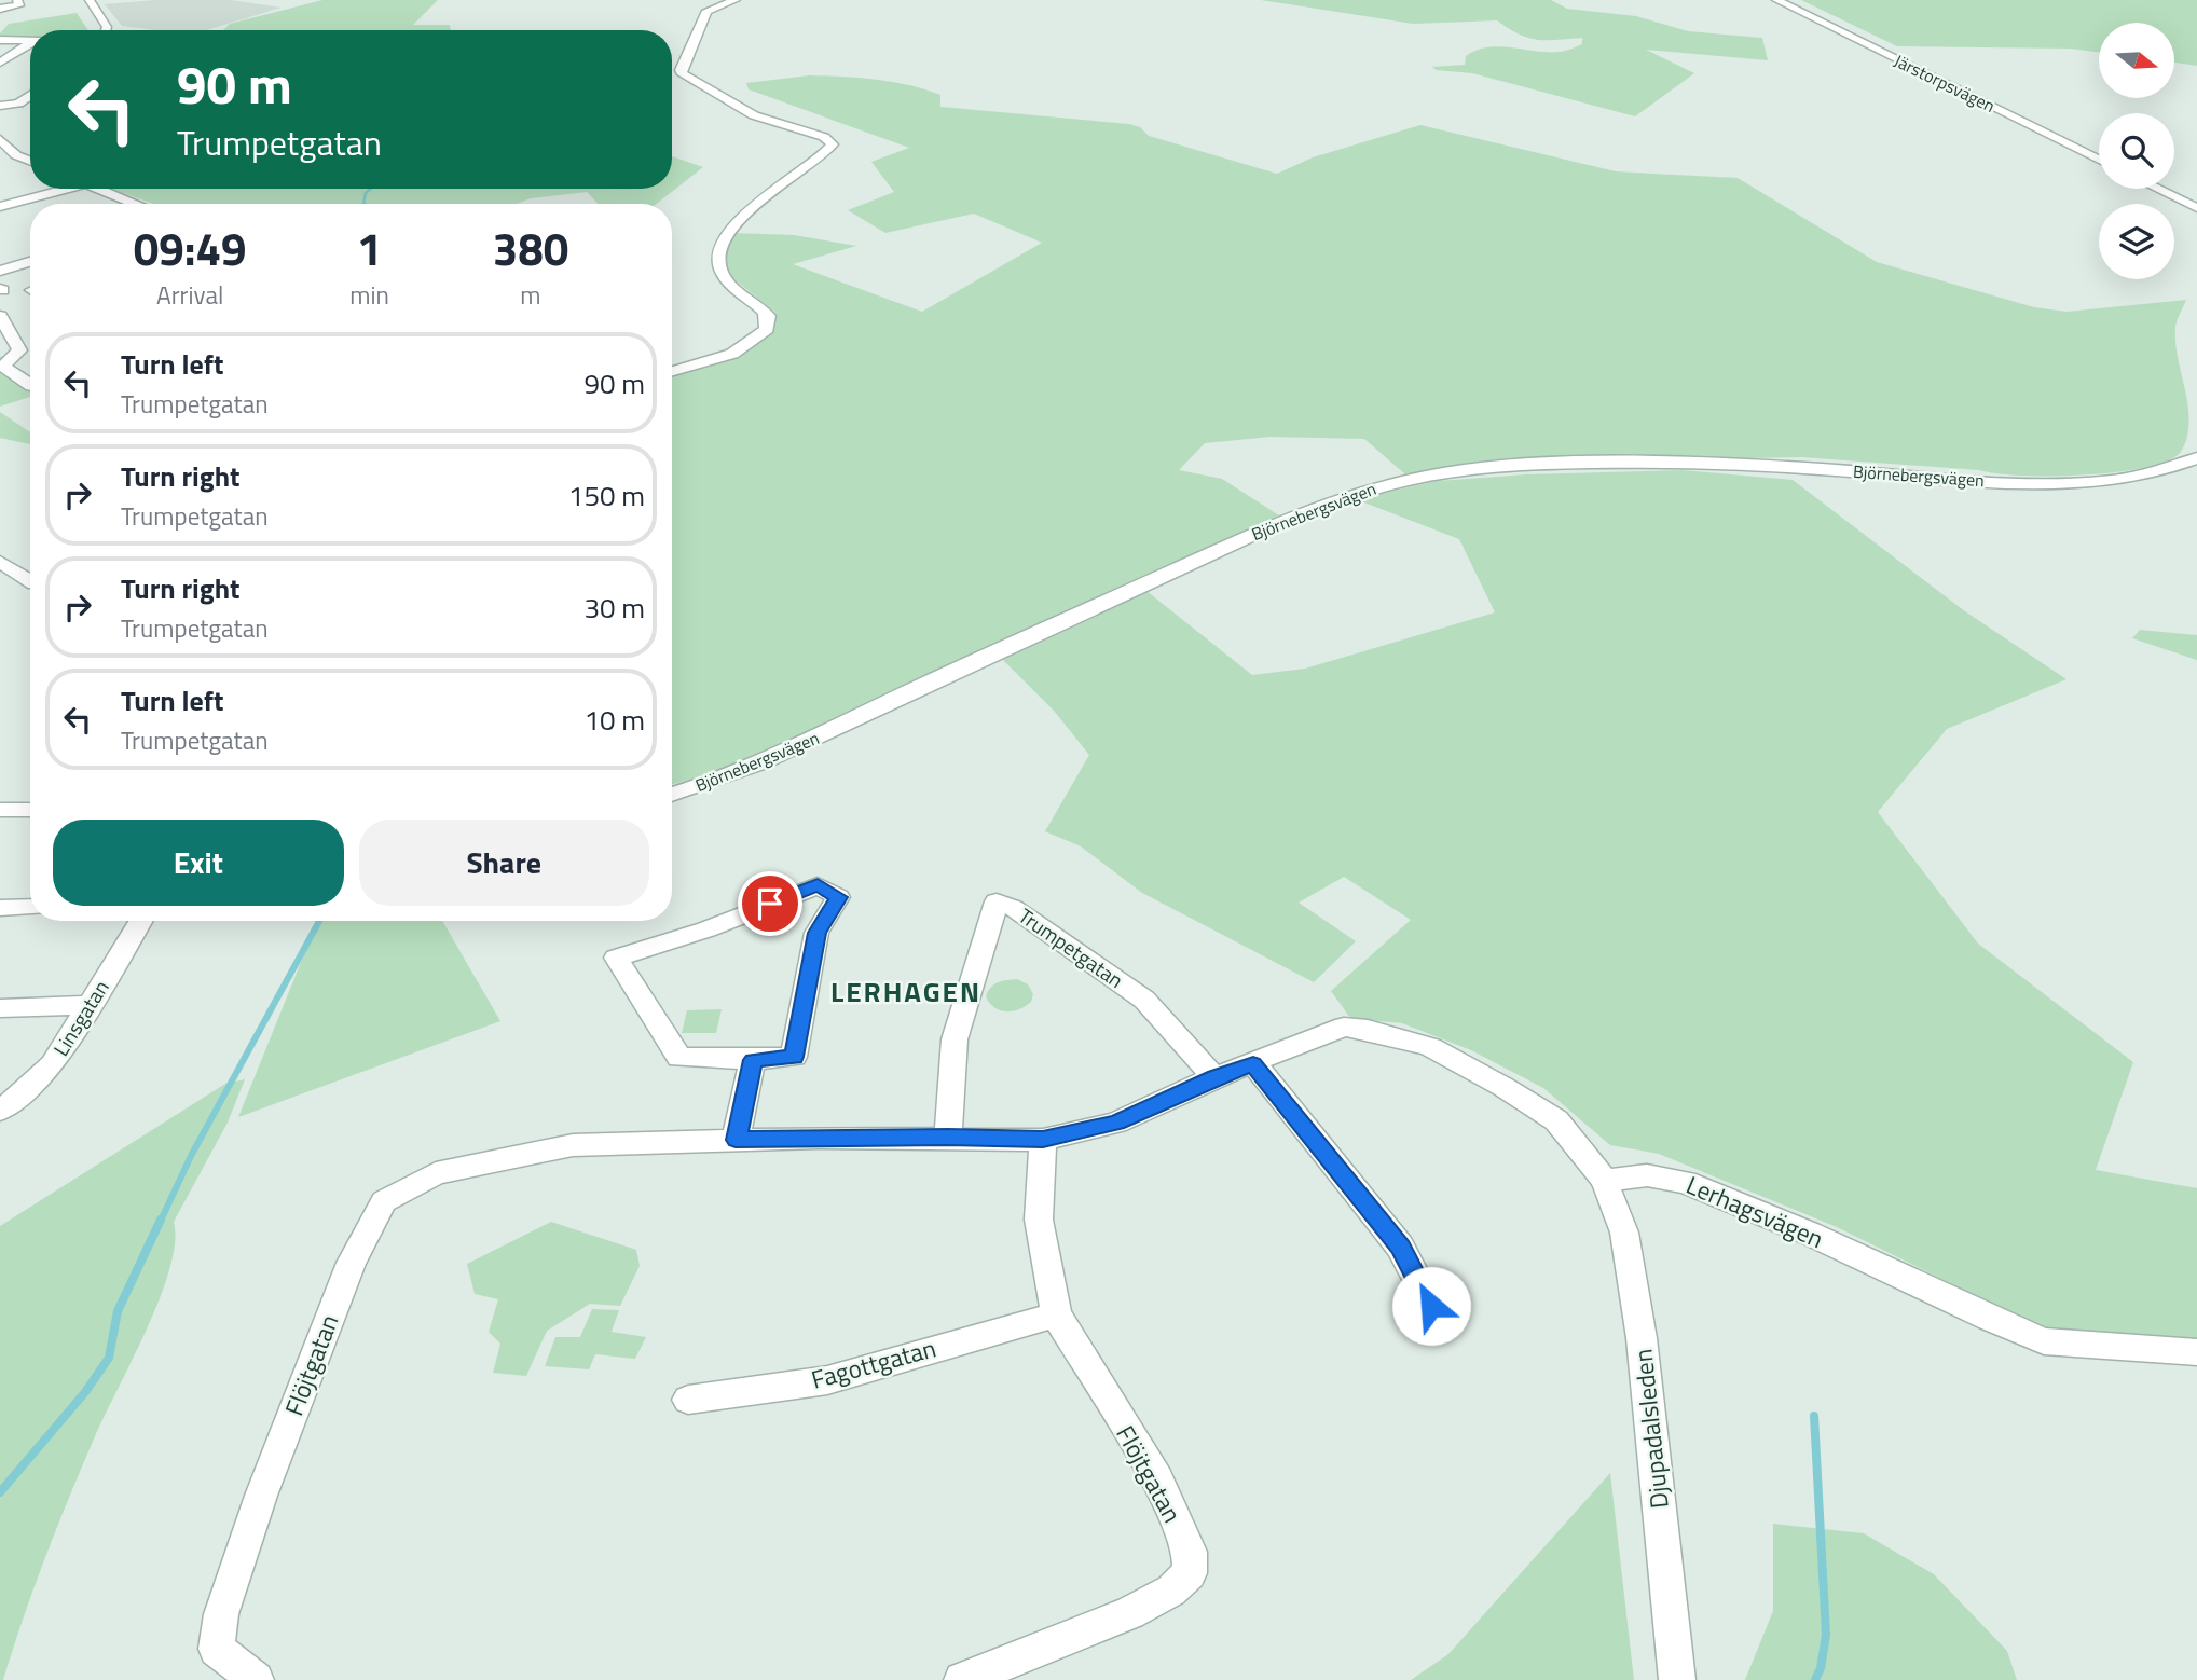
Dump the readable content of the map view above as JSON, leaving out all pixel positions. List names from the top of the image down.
{
  "streets": {
    "street": [
      "Järstorpsvägen",
      "Björnebergsvägen",
      "Trumpetgatan",
      "Linsgatan",
      "Lerhagsvägen",
      "Fagottgatan",
      "Flöjtgatan",
      "Djupadalsleden"
    ]
  },
  "crossings": [
    ["Lerhagsvägen", "Djupadalsleden"],
    ["Fagottgatan", "Flöjtgatan"]
  ],
  "districts": ["LERHAGEN"],
  "north": "right",
  "page": {
    "turn": ["90 m", "Trumpetgatan"],
    "eta": [
      "09:49",
      "Arrival",
      "1",
      "min",
      "380",
      "m"
    ],
    "list": [
      {
        "name": "Turn left",
        "note": "Trumpetgatan",
        "value": "90 m"
      },
      {
        "name": "Turn right",
        "note": "Trumpetgatan",
        "value": "150 m"
      },
      {
        "name": "Turn right",
        "note": "Trumpetgatan",
        "value": "30 m"
      },
      {
        "name": "Turn left",
        "note": "Trumpetgatan",
        "value": "10 m"
      }
    ],
    "buttons": ["Exit", "Share"]
  }
}
